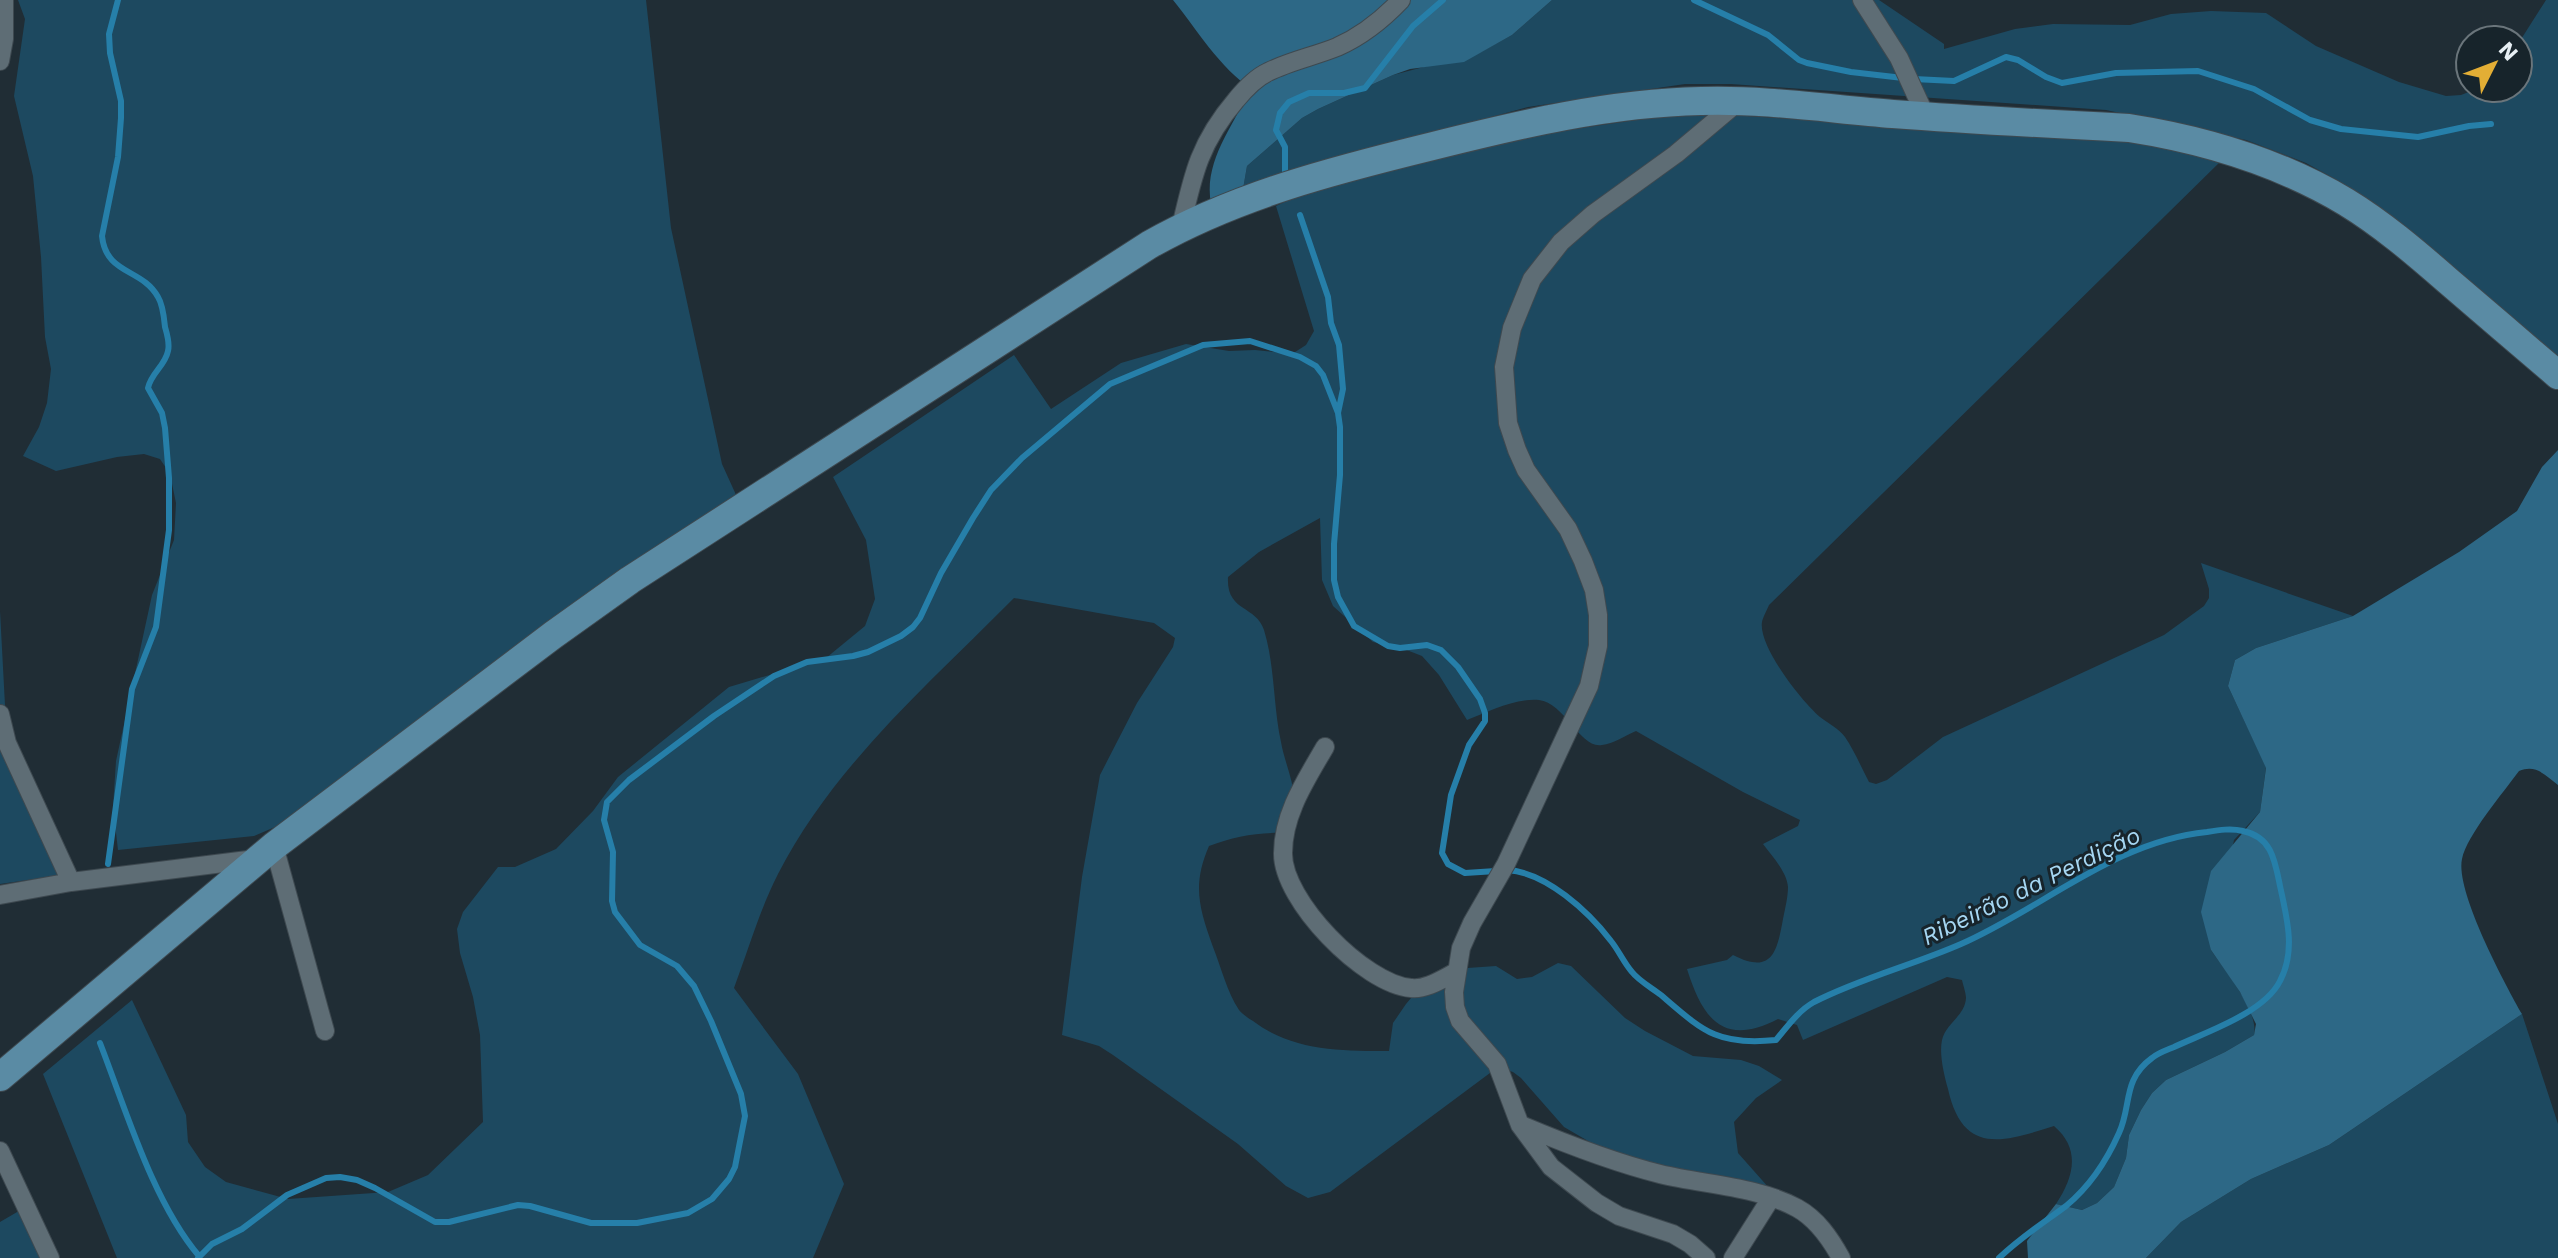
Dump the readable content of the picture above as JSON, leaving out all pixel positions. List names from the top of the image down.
{
  "water": ["Ribeirão da Perdição"],
  "north": "top right"
}
